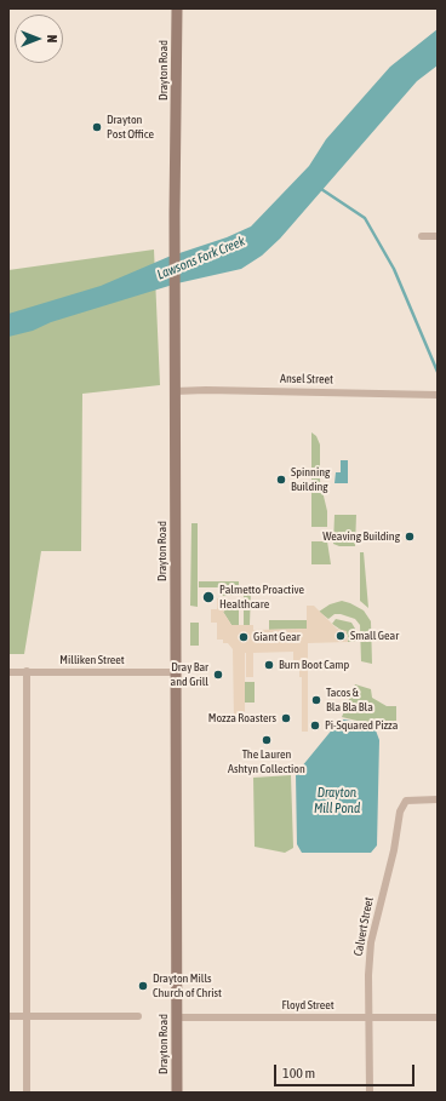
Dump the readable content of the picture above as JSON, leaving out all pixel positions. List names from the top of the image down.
{
  "streets": {
    "main road": ["Drayton Road"],
    "street": [
      "Ansel Street",
      "Milliken Street",
      "Calvert Street",
      "Floyd Street"
    ]
  },
  "crossings": [
    ["Drayton Road", "Ansel Street"],
    ["Drayton Road", "Milliken Street"],
    ["Drayton Road", "Floyd Street"],
    ["Calvert Street", "Floyd Street"]
  ],
  "water": ["Lawsons Fork Creek", "Drayton Mill Pond"],
  "places": [
    "Drayton Post Office",
    "Spinning Building",
    "Weaving Building",
    "Palmetto Proactive Healthcare",
    "Small Gear",
    "Giant Gear",
    "Burn Boot Camp",
    "Dray Bar and Grill",
    "Tacos & Bla Bla Bla",
    "Mozza Roasters",
    "Pi-Squared Pizza",
    "The Lauren Ashtyn Collection",
    "Drayton Mills Church of Christ"
  ],
  "scale_bar": "100 m",
  "north": "right"
}
